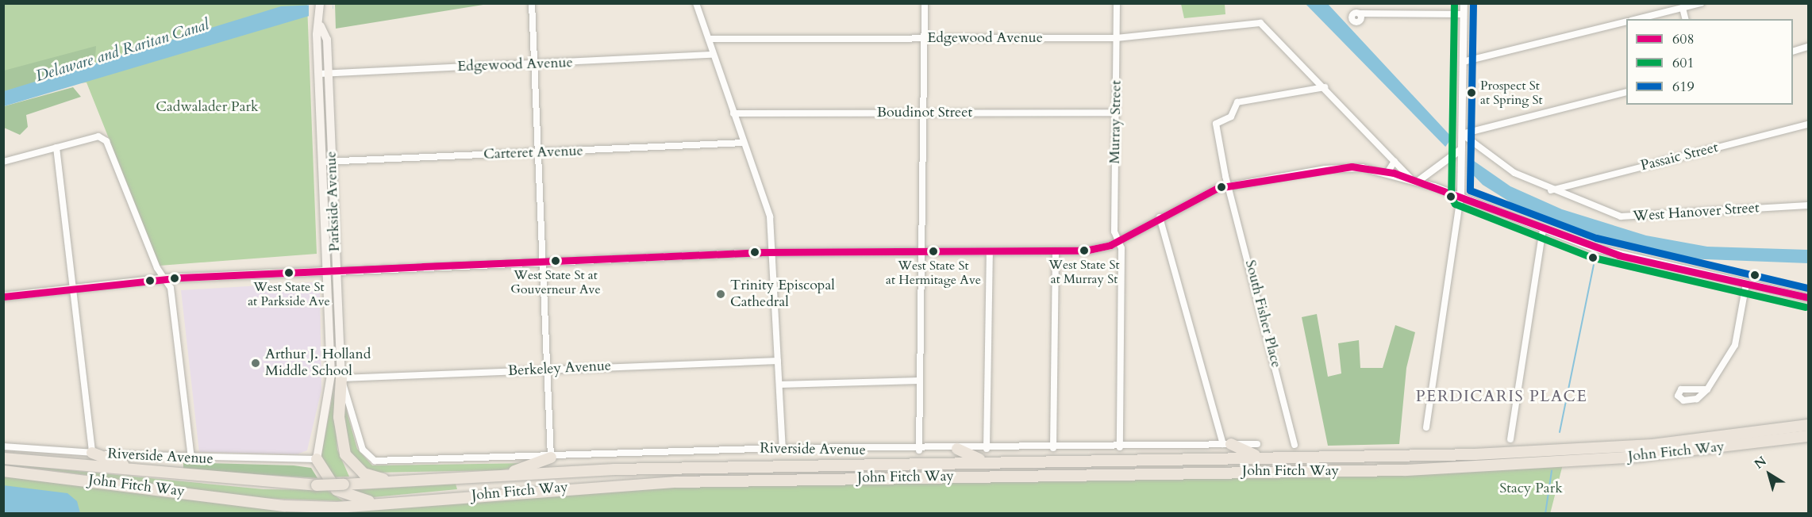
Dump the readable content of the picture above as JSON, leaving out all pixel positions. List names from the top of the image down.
{
  "streets": {
    "highway": ["John Fitch Way"],
    "main road": ["Parkside Avenue"],
    "street": [
      "Edgewood Avenue",
      "Boudinot Street",
      "Murray Street",
      "Carteret Avenue",
      "Passaic Street",
      "West Hanover Street",
      "South Fisher Place",
      "Berkeley Avenue",
      "Riverside Avenue"
    ]
  },
  "crossings": [
    ["Edgewood Avenue", "Murray Street"],
    ["Edgewood Avenue", "Parkside Avenue"],
    ["Edgewood Avenue", "South Fisher Place"],
    ["Boudinot Street", "Murray Street"],
    ["Murray Street", "Riverside Avenue"],
    ["Carteret Avenue", "Parkside Avenue"],
    ["Passaic Street", "West Hanover Street"],
    ["Parkside Avenue", "Berkeley Avenue"],
    ["Parkside Avenue", "Riverside Avenue"]
  ],
  "districts": ["PERDICARIS PLACE"],
  "water": ["Delaware and Raritan Canal"],
  "parks": ["Cadwalader Park", "Stacy Park"],
  "places": [
    "Prospect St at Spring St",
    "West State St at Murray St",
    "West State St at Hermitage Ave",
    "West State St at Gouverneur Ave",
    "West State St at Parkside Ave",
    "Trinity Episcopal Cathedral",
    "Arthur J. Holland Middle School"
  ],
  "lines": ["transit line 601", "transit line 619", "transit line 608"],
  "legend": ["608", "601", "619"],
  "north": "top left"
}
